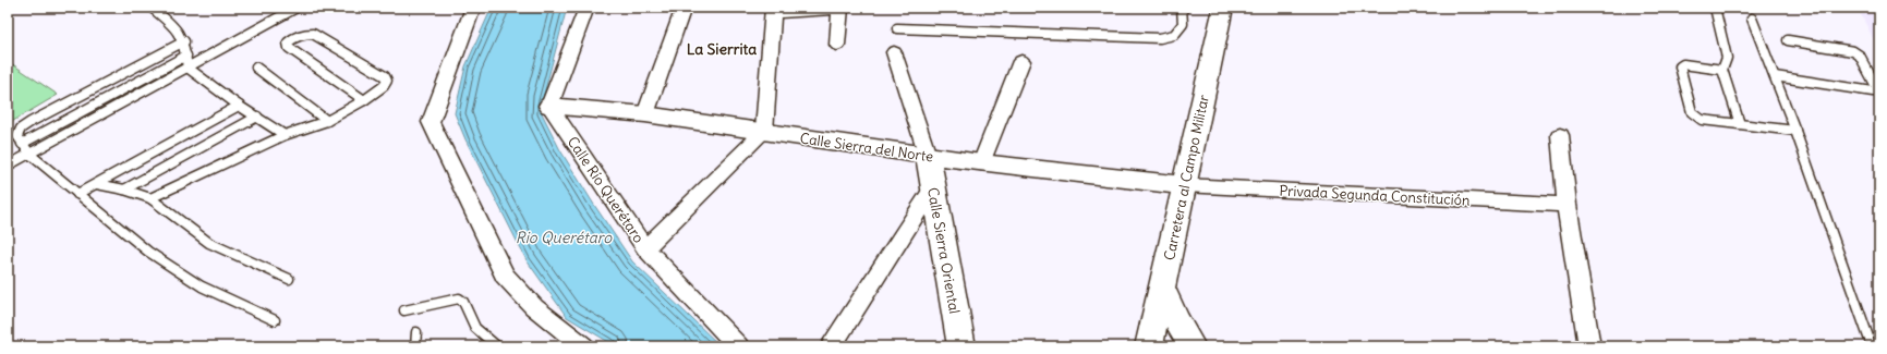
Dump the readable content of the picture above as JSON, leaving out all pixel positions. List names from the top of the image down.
{
  "streets": {
    "street": [
      "Calle Sierra del Norte",
      "Carretera al Campo Militar",
      "Calle Río Querétaro",
      "Privada Segunda Constitución",
      "Calle Sierra Oriental"
    ]
  },
  "crossings": [
    ["Calle Sierra del Norte", "Carretera al Campo Militar"],
    ["Calle Sierra del Norte", "Calle Río Querétaro"],
    ["Calle Sierra del Norte", "Privada Segunda Constitución"],
    ["Calle Sierra del Norte", "Calle Sierra Oriental"],
    ["Carretera al Campo Militar", "Privada Segunda Constitución"]
  ],
  "districts": ["La Sierrita"],
  "water": ["Rio Querétaro"]
}
